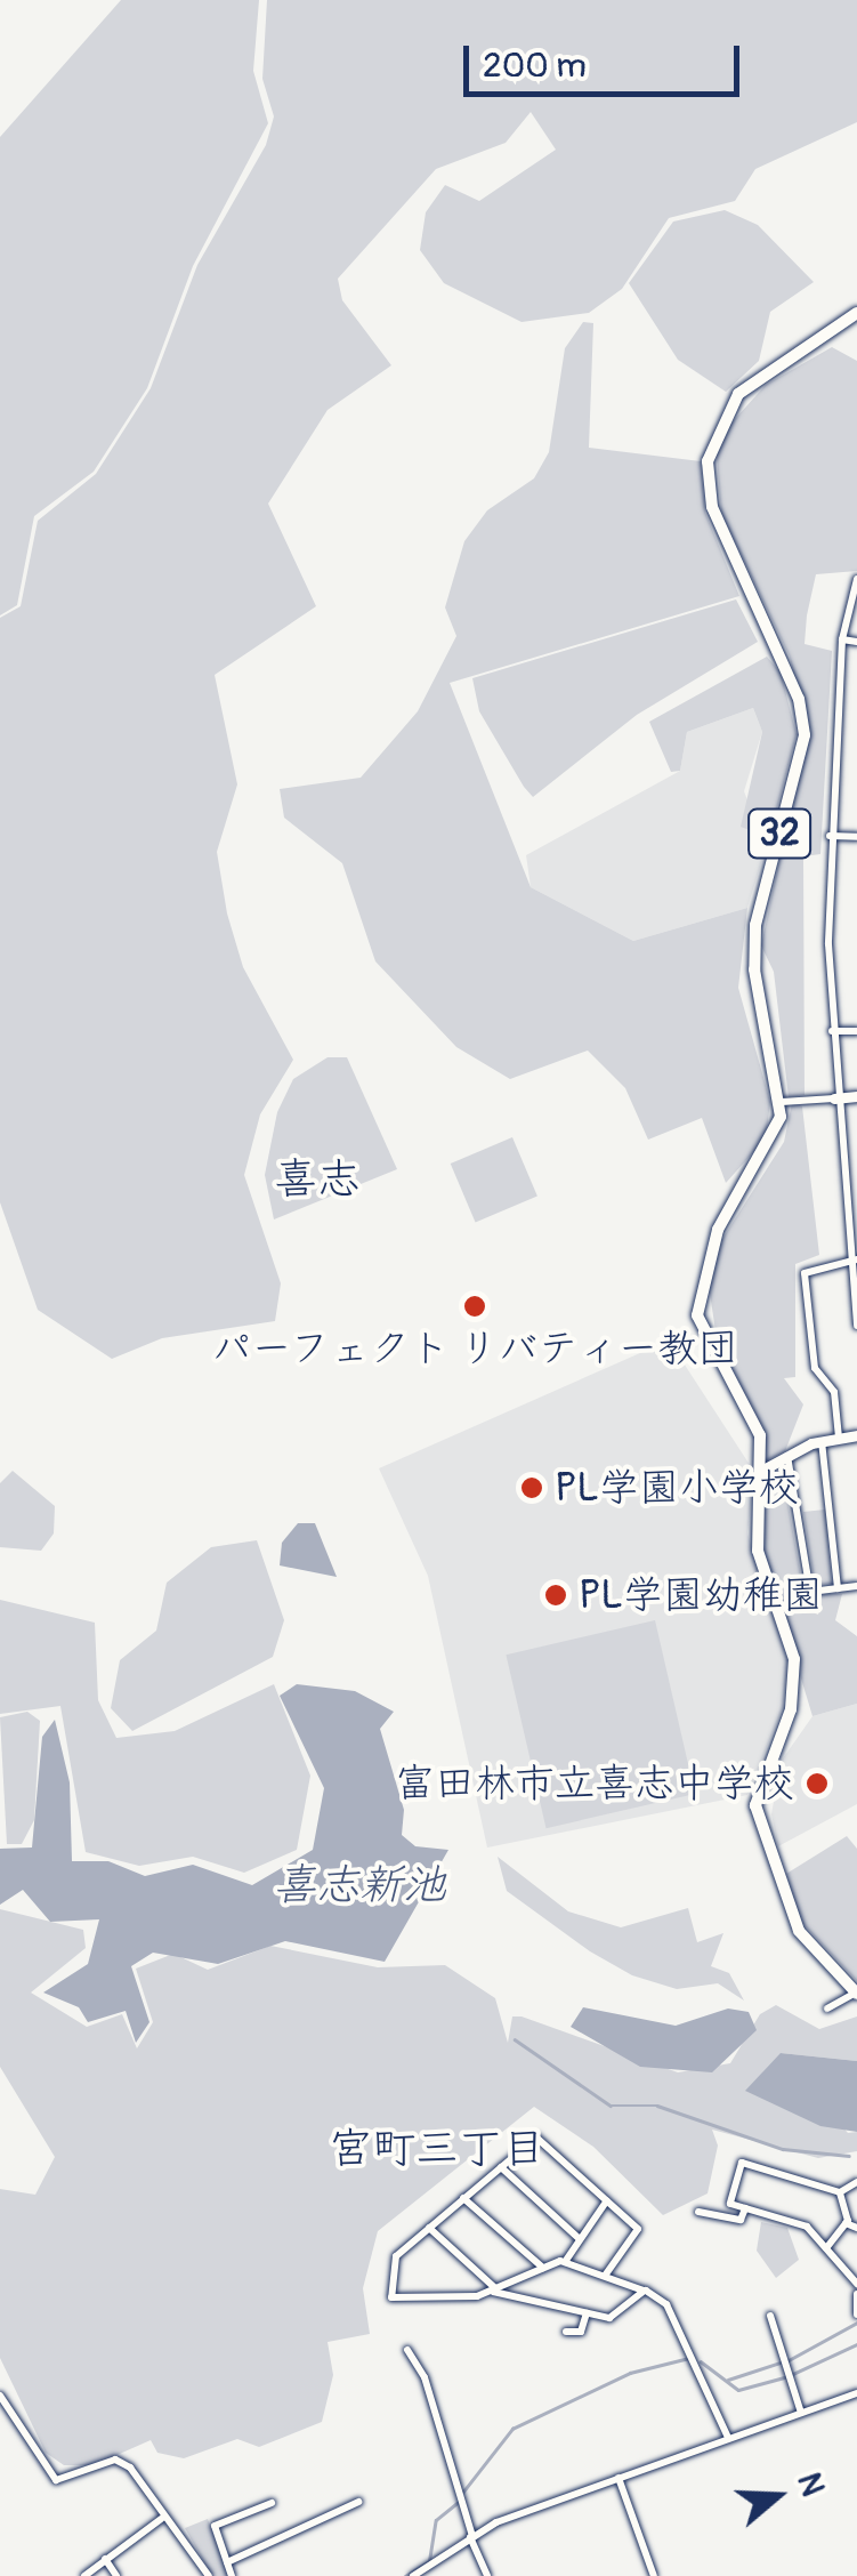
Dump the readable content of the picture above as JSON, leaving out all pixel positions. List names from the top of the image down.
{
  "streets": {
    "main road": ["32"]
  },
  "districts": ["喜志", "宮町三丁目"],
  "water": ["喜志新池"],
  "places": [
    "パーフェクト リバティー教団",
    "PL学園小学校",
    "PL学園幼稚園",
    "富田林市立喜志中学校"
  ],
  "scale_bar": "200 m",
  "north": "right"
}
